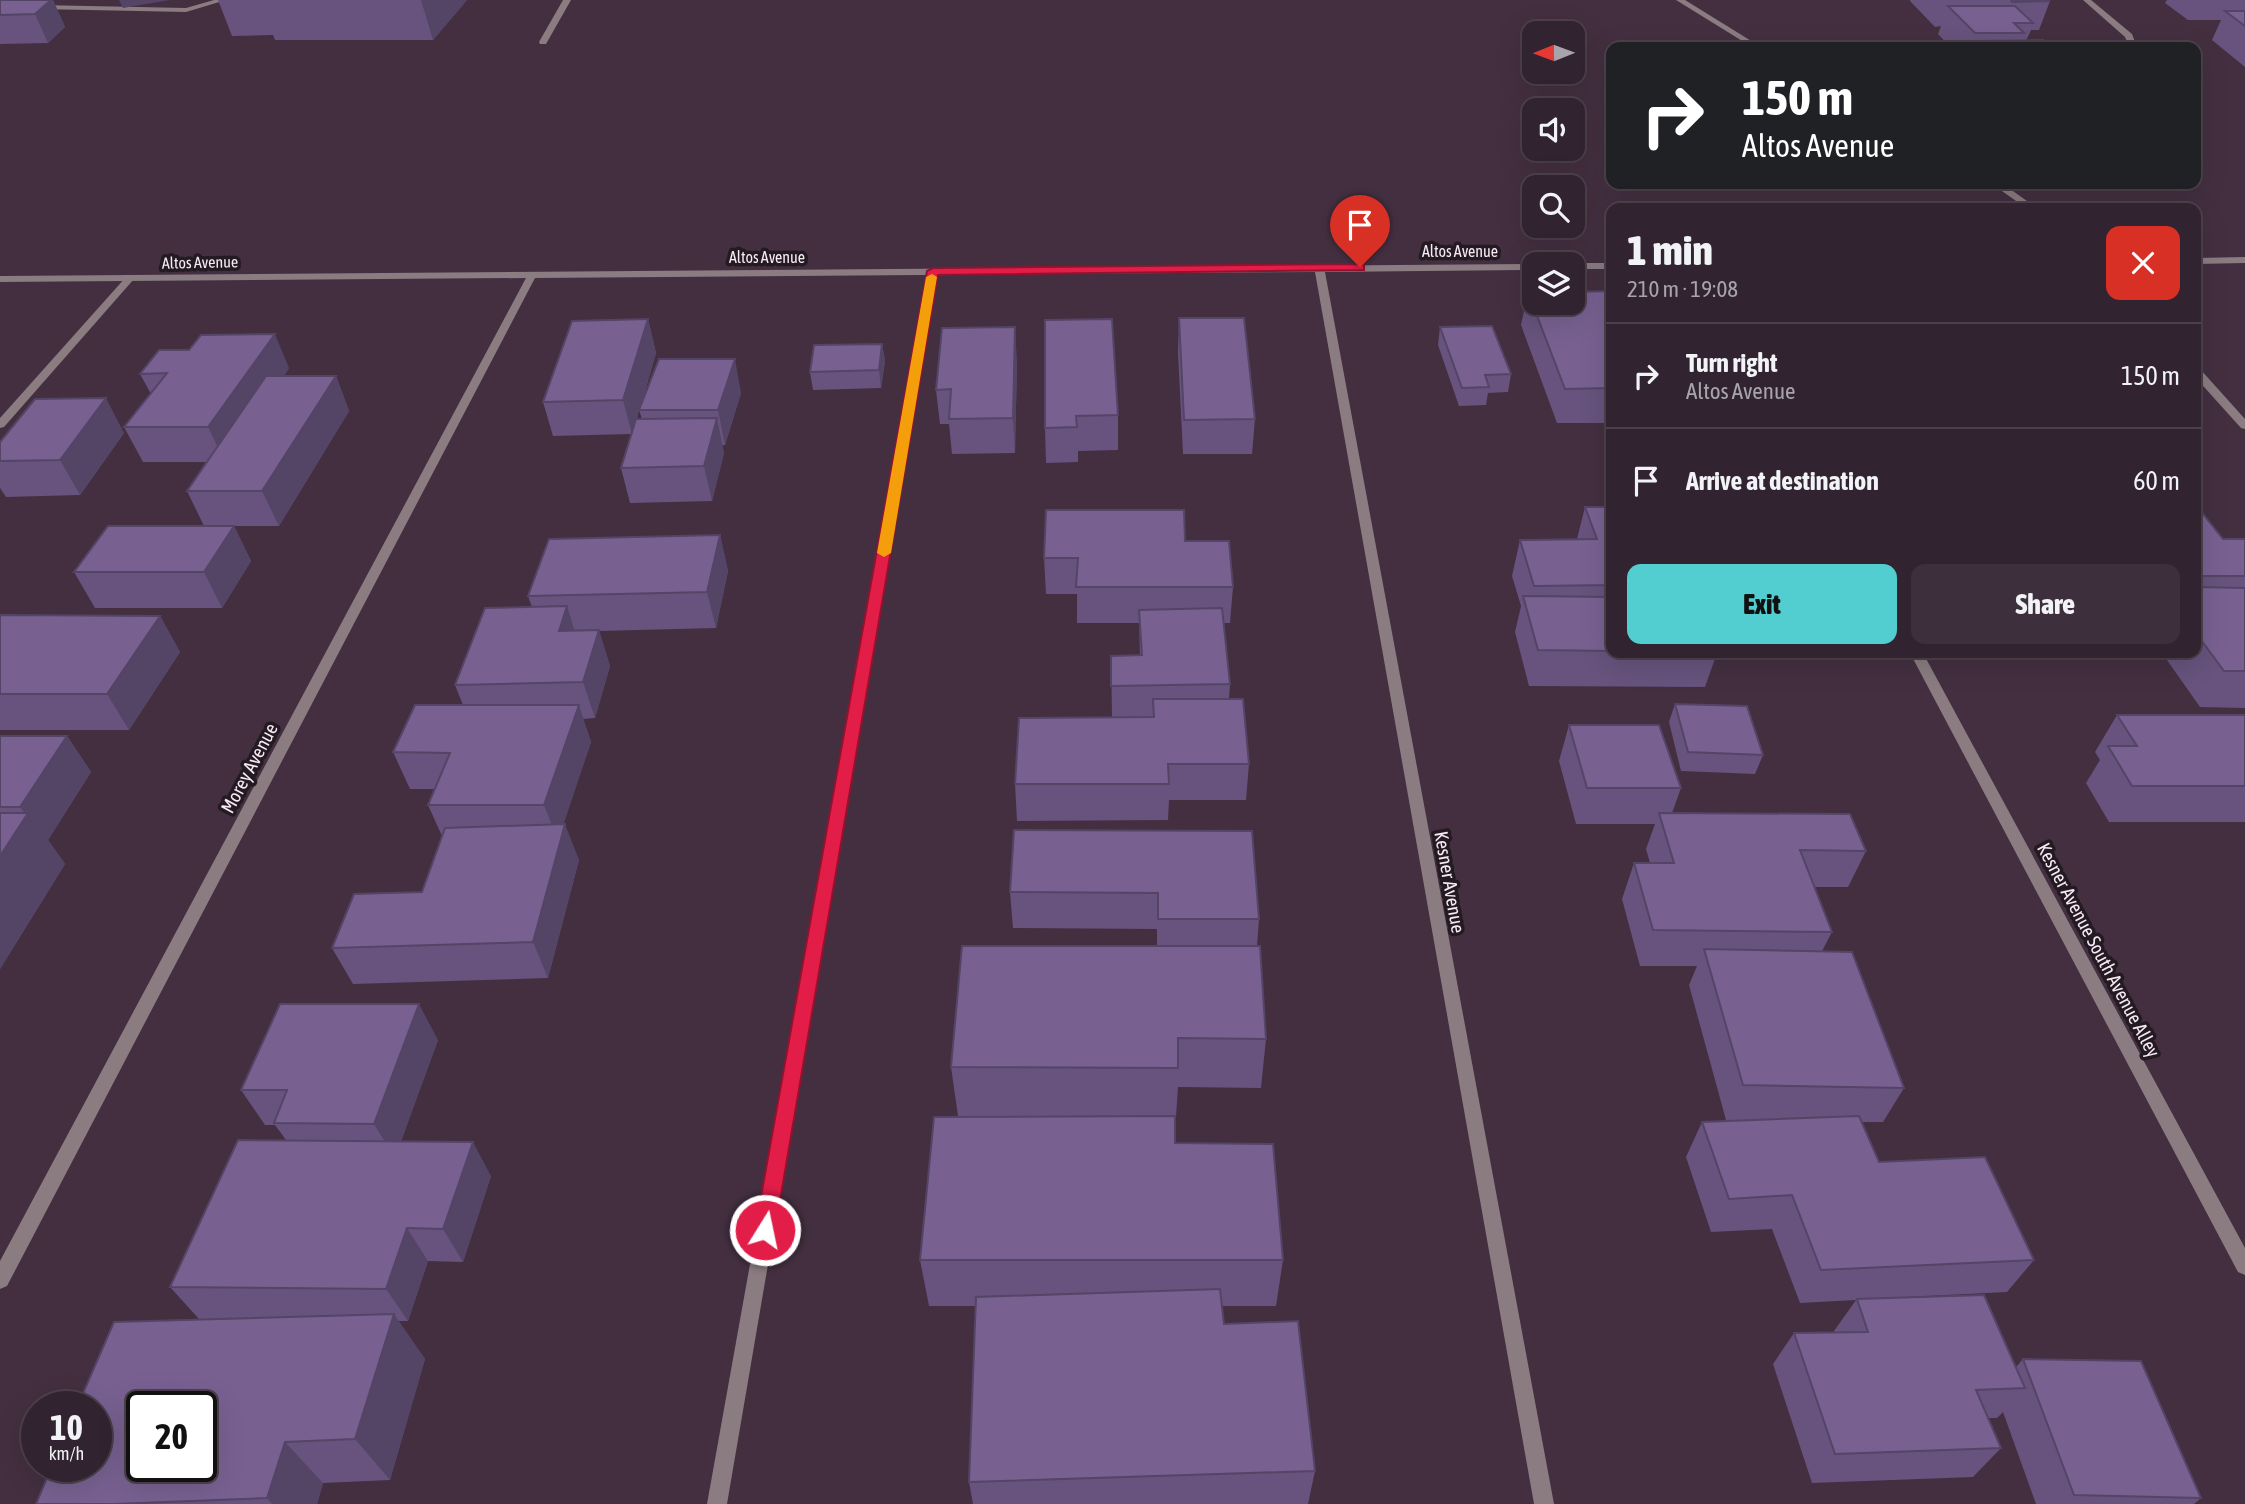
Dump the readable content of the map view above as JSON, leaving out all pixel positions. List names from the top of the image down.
{
  "streets": {
    "street": [
      "Altos Avenue",
      "Morey Avenue",
      "Kesner Avenue",
      "Kesner Avenue South Avenue Alley"
    ]
  },
  "crossings": [
    ["Altos Avenue", "Morey Avenue"],
    ["Altos Avenue", "Kesner Avenue"]
  ],
  "north": "left",
  "page": {
    "turn": ["150 m", "Altos Avenue"],
    "heading": ["1 min", "210 m · 19:08"],
    "list": [
      {
        "name": "Turn right",
        "note": "Altos Avenue",
        "value": "150 m"
      },
      {
        "name": "Arrive at destination",
        "value": "60 m"
      }
    ],
    "buttons": ["Exit", "Share"],
    "speed": "10 km/h",
    "limit": "20"
  }
}
